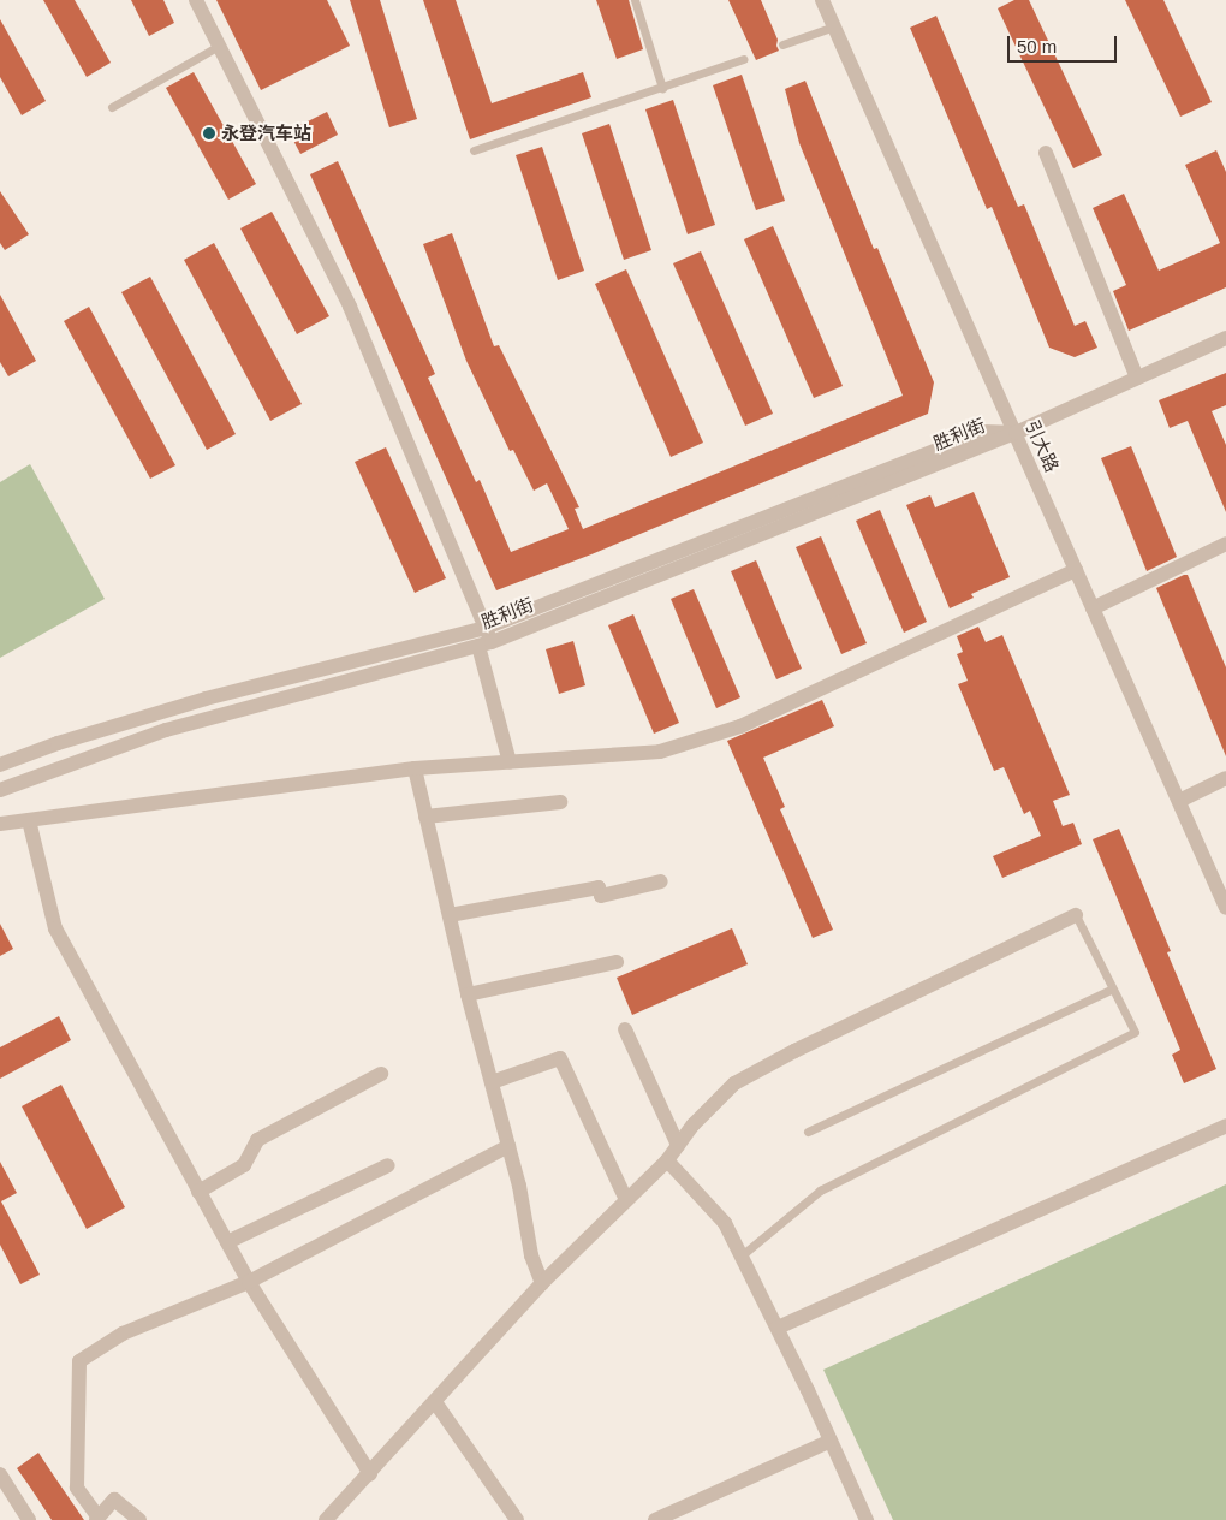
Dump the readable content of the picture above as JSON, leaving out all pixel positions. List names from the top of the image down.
{
  "streets": {
    "street": ["胜利街", "引大路"]
  },
  "crossings": [
    ["胜利街", "引大路"]
  ],
  "places": ["永登汽车站"],
  "scale_bar": "50 m"
}
